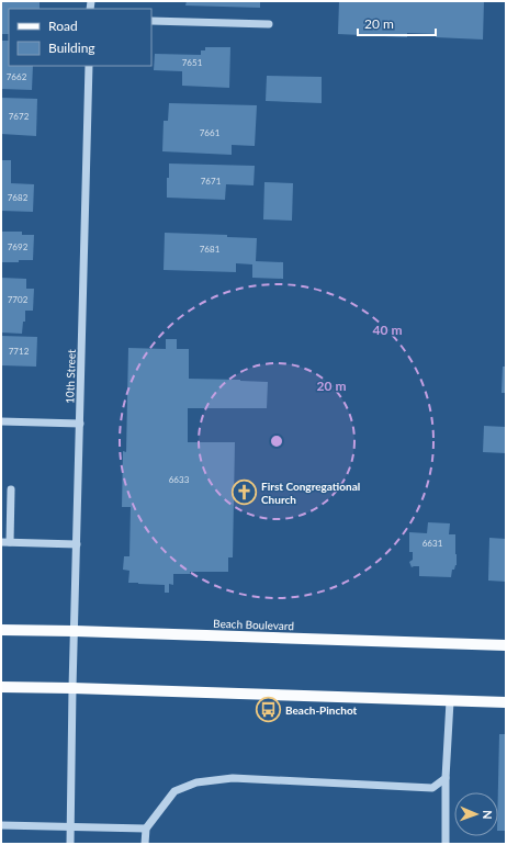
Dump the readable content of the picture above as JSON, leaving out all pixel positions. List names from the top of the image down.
{
  "streets": {
    "main road": ["Beach Boulevard"],
    "street": ["10th Street"]
  },
  "crossings": [
    ["10th Street", "Beach Boulevard"]
  ],
  "places": {
    "church": ["First Congregational Church"],
    "bus stop": ["Beach-Pinchot"]
  },
  "house_numbers": [
    "7651",
    "7662",
    "7672",
    "7661",
    "7671",
    "7682",
    "7692",
    "7681",
    "7702",
    "7712",
    "6633",
    "6631"
  ],
  "legend": ["Road", "Building"],
  "scale_bar": "20 m",
  "north": "right",
  "rings": ["40 m", "20 m"]
}
